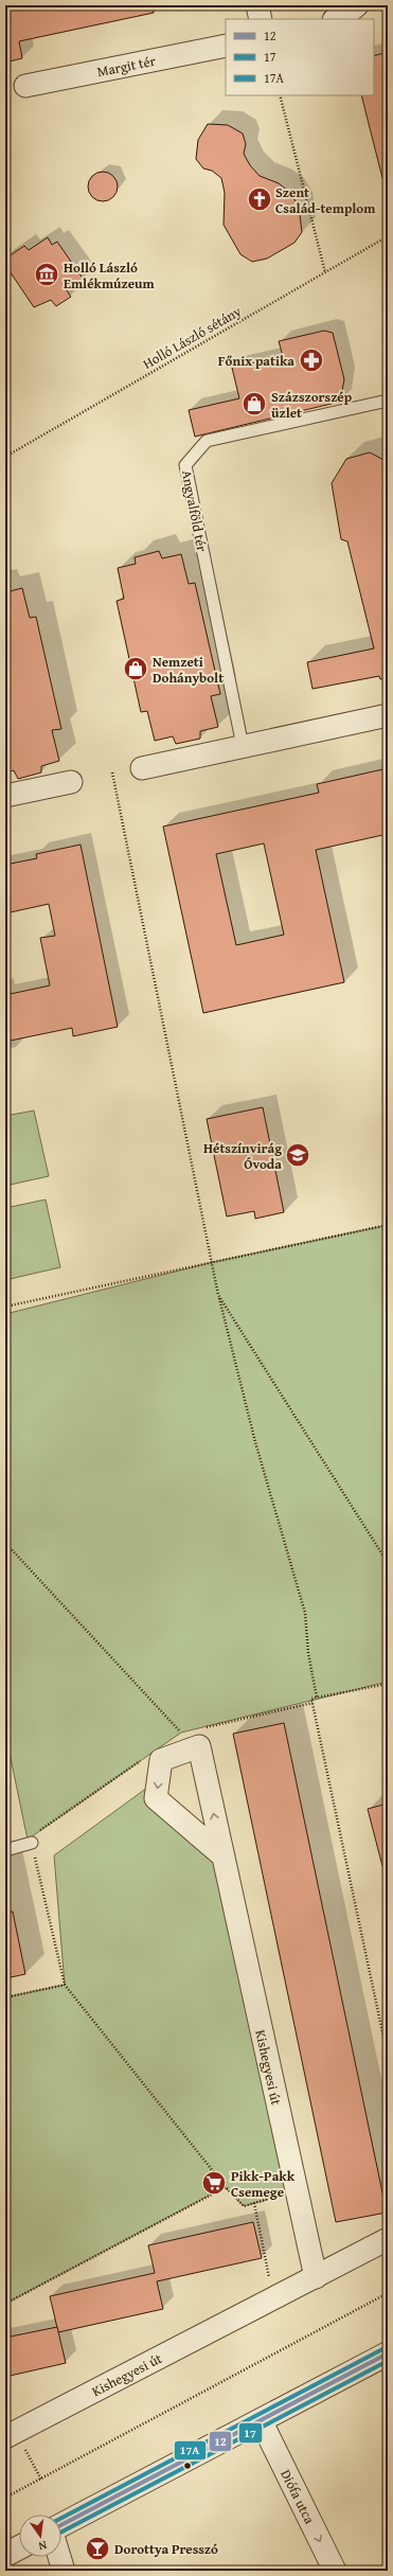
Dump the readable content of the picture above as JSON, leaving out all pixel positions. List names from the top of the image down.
{
  "streets": {
    "street": ["Margit tér", "Kishegyesi út", "Diófa utca"],
    "lane": ["Angyalföld tér"],
    "path": ["Holló László sétány"]
  },
  "one_way": ["Diófa utca"],
  "places": {
    "church": ["Szent Család-templom"],
    "museum": ["Holló László Emlékmúzeum"],
    "pharmacy": ["Főnix patika"],
    "shop": ["Százszorszép üzlet", "Nemzeti Dohánybolt"],
    "school or university": ["Hétszínvirág Óvoda"],
    "supermarket": ["Pikk-Pakk Csemege"],
    "bar": ["Dorottya Presszó"]
  },
  "lines": ["transit line 17A", "transit line 12", "transit line 17"],
  "legend": ["12", "17", "17A"],
  "north": "bottom"
}
